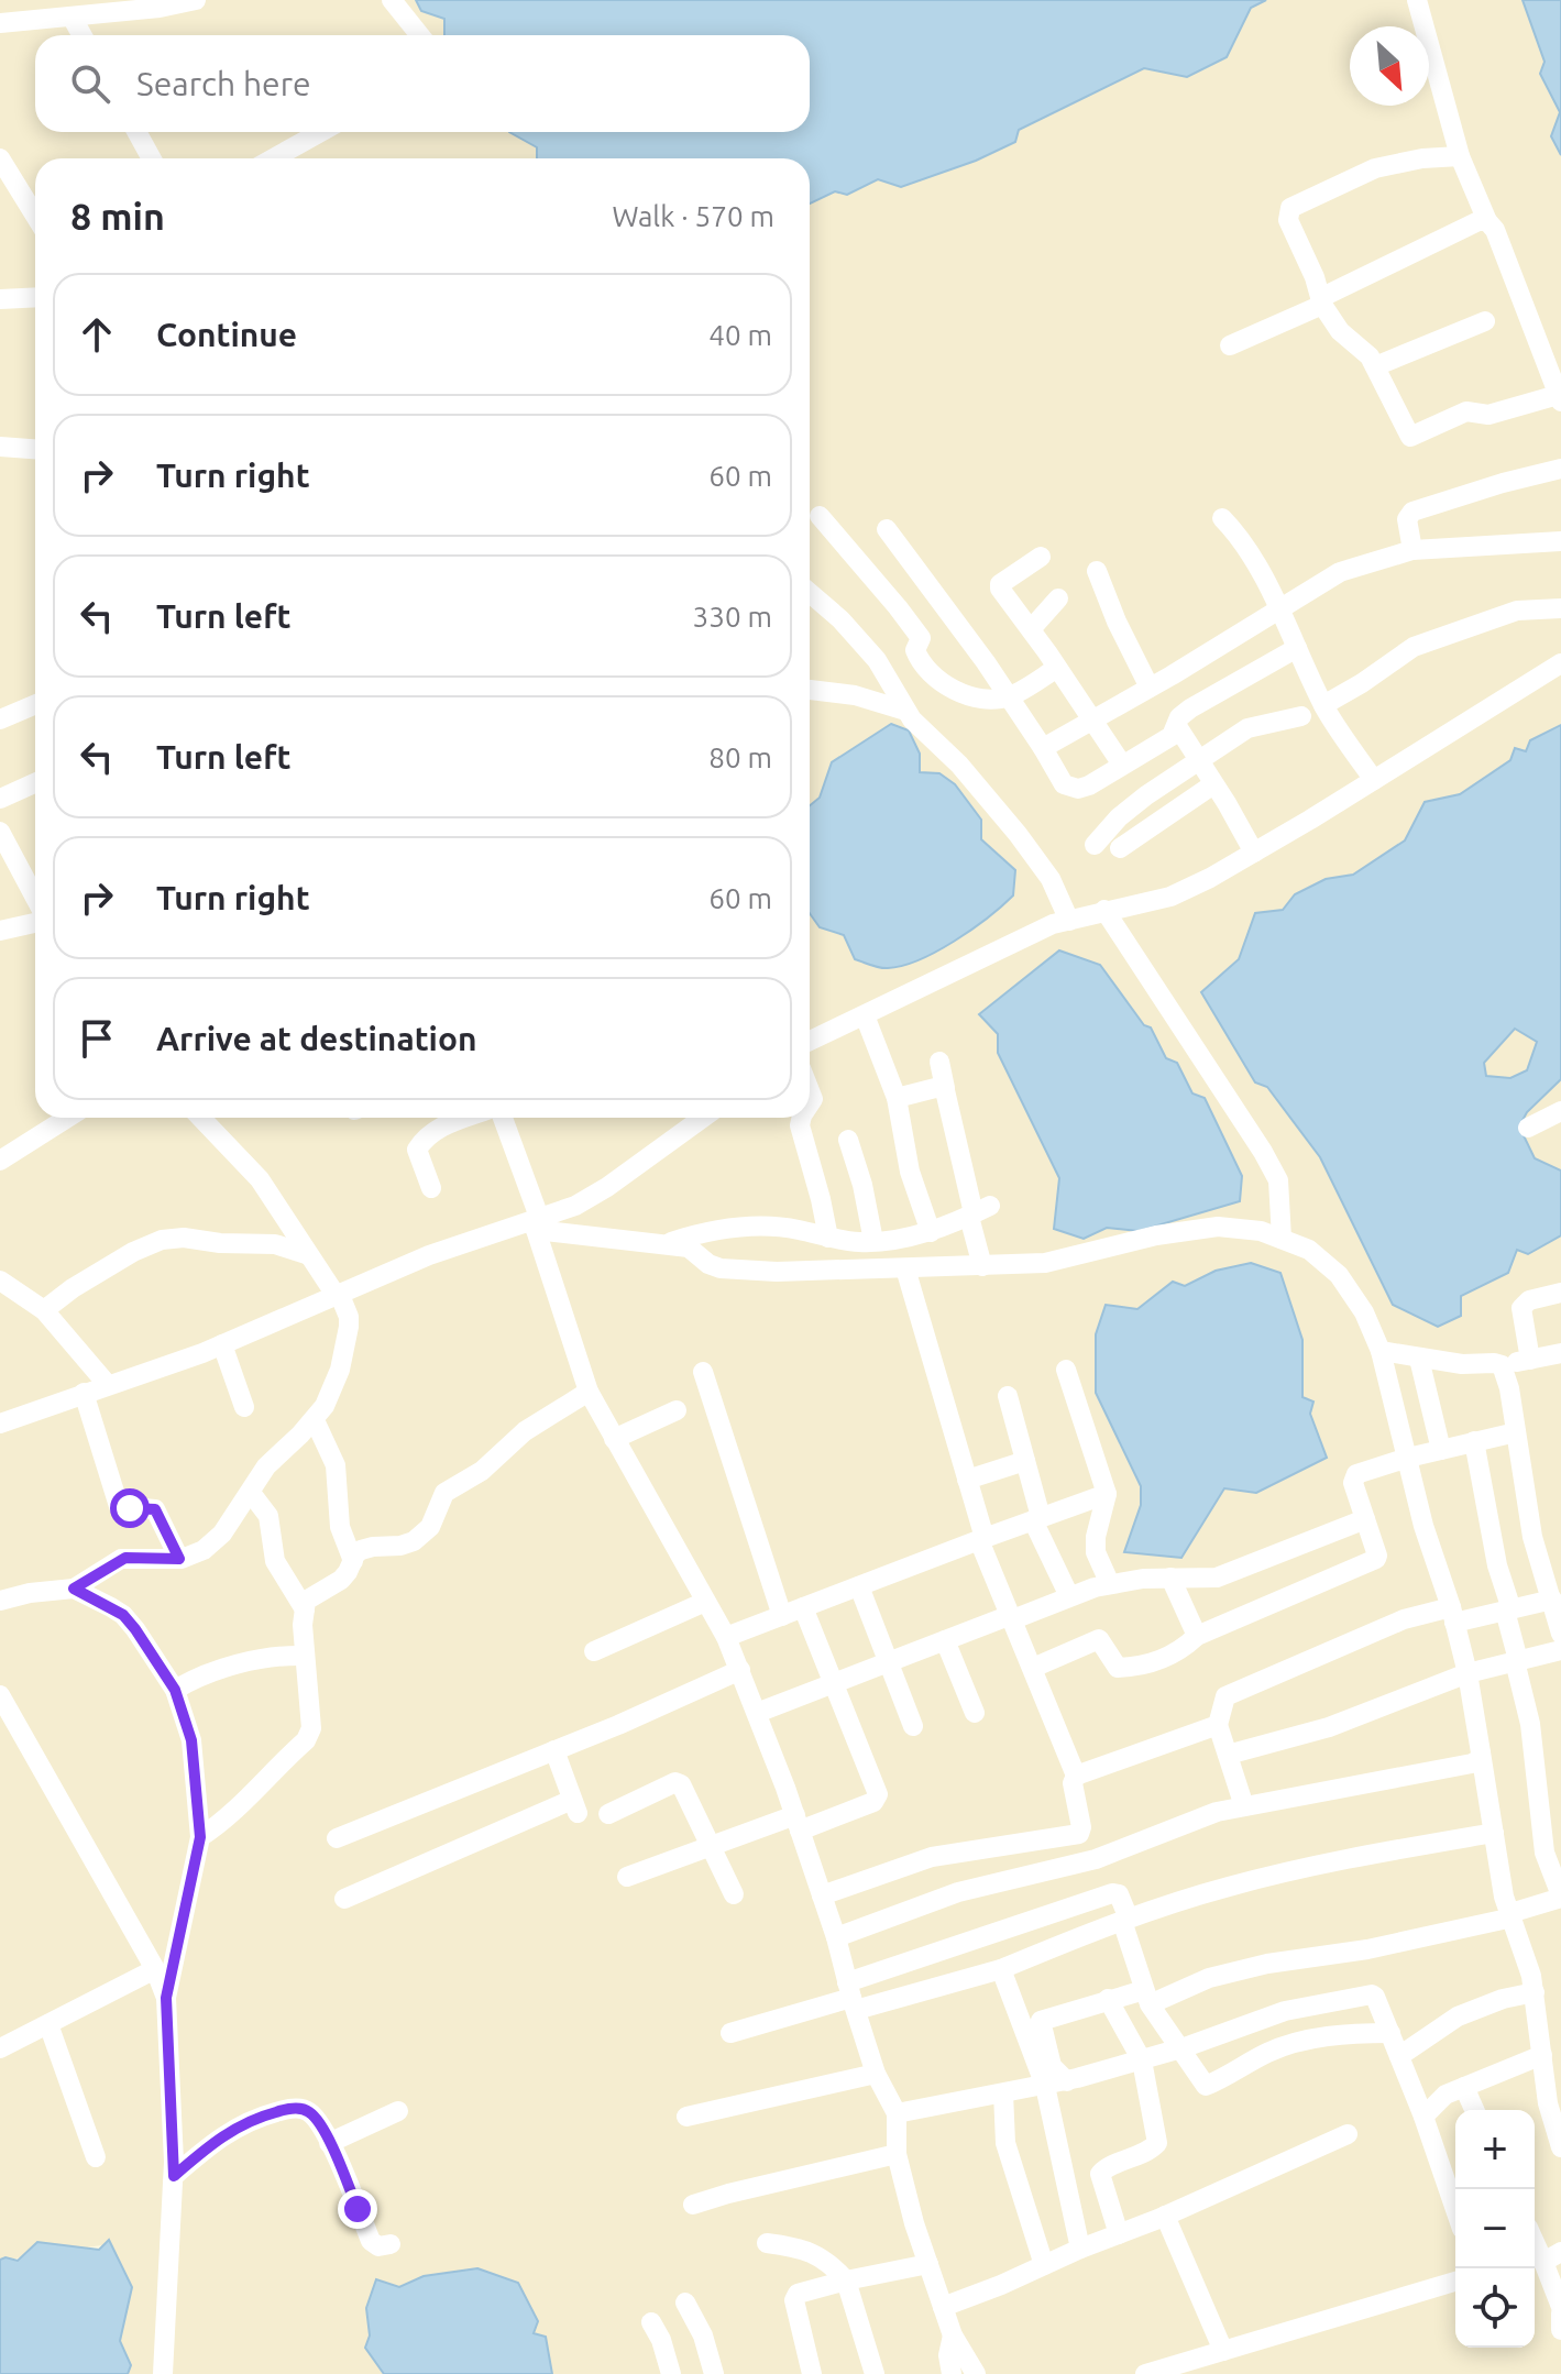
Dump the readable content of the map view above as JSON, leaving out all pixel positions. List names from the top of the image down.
{
  "north": "bottom right",
  "page": {
    "search": "Search here",
    "heading": ["8 min", "Walk · 570 m"],
    "list": [
      ["Continue", "40 m"],
      ["Turn right", "60 m"],
      ["Turn left", "330 m"],
      ["Turn left", "80 m"],
      ["Turn right", "60 m"],
      "Arrive at destination"
    ],
    "map_buttons": ["+", "−"]
  }
}
